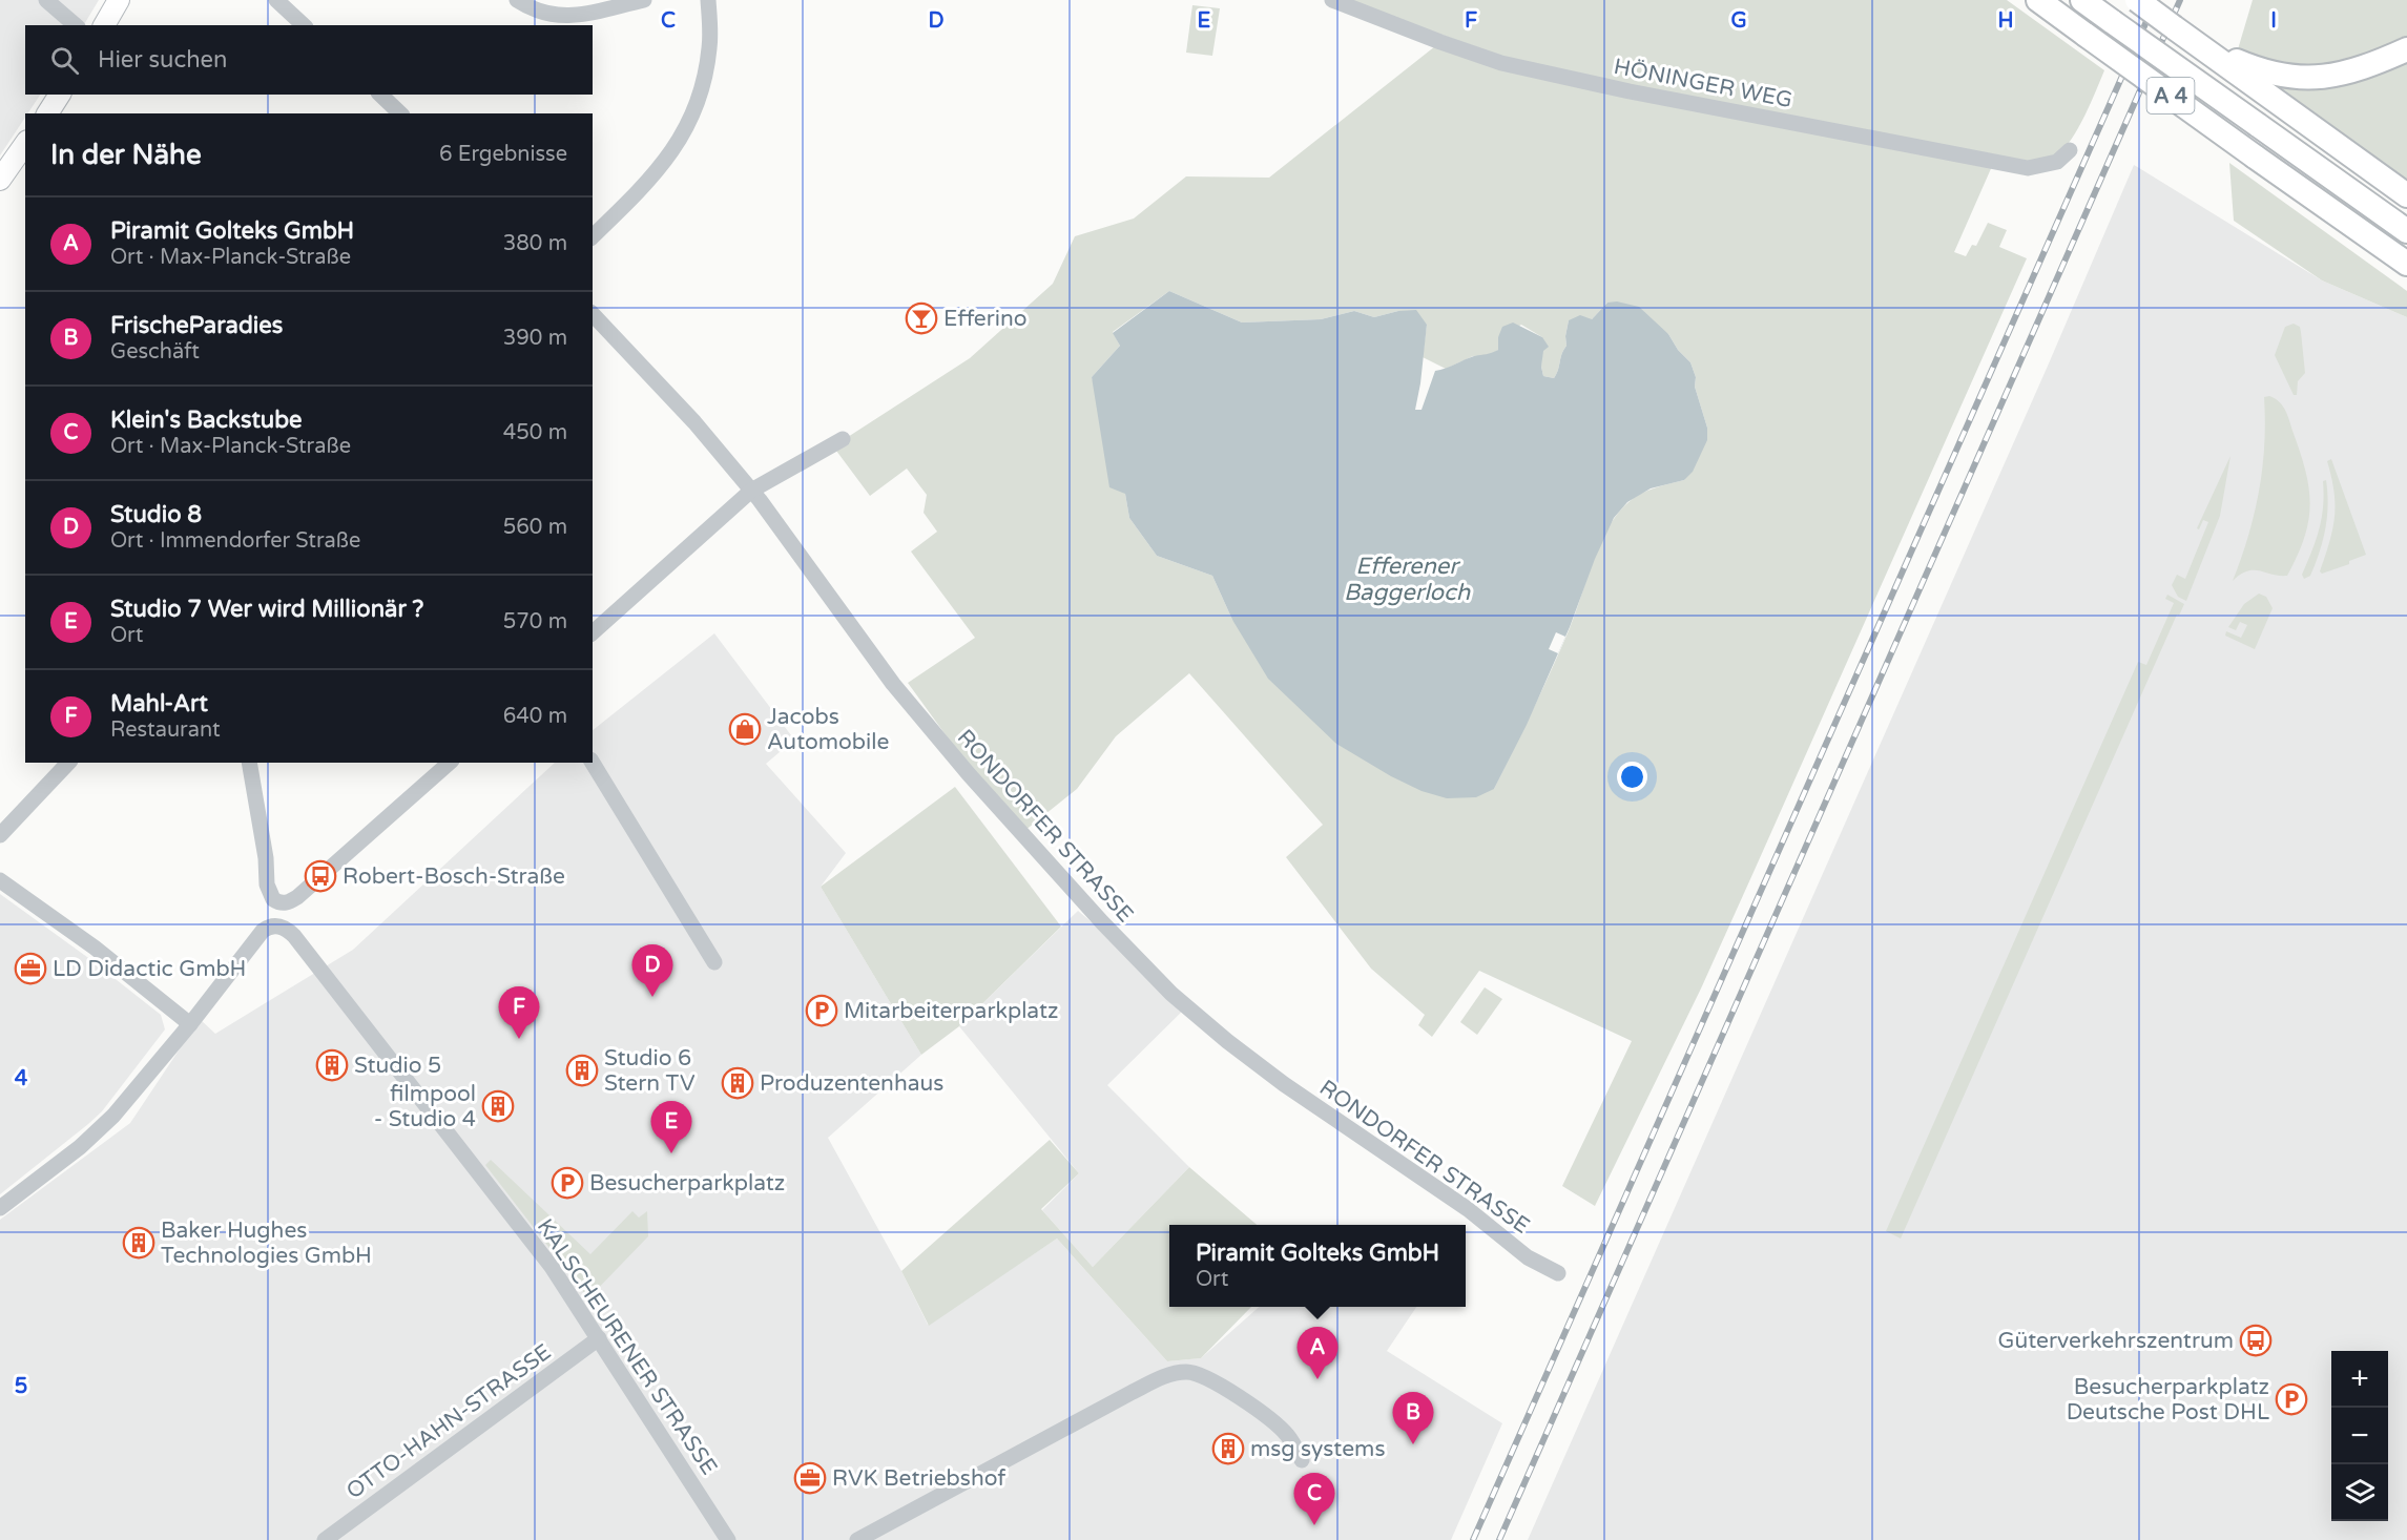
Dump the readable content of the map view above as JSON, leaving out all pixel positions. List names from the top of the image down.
{
  "streets": {
    "highway": ["A 4"],
    "street": [
      "HÖNINGER WEG",
      "RONDORFER STRASSE",
      "KALSCHEURENER STRASSE",
      "OTTO-HAHN-STRASSE"
    ]
  },
  "crossings": [
    ["KALSCHEURENER STRASSE", "OTTO-HAHN-STRASSE"]
  ],
  "water": ["Efferener Baggerloch"],
  "places": {
    "bar": ["Efferino"],
    "shop": ["Jacobs Automobile"],
    "bus stop": ["Robert-Bosch-Straße", "Güterverkehrszentrum"],
    "office": ["LD Didactic GmbH", "RVK Betriebshof"],
    "parking": ["Mitarbeiterparkplatz", "Besucherparkplatz", "Besucherparkplatz Deutsche Post DHL"],
    "building": [
      "Studio 5",
      "Studio 6 Stern TV",
      "Produzentenhaus",
      "filmpool - Studio 4",
      "Baker Hughes Technologies GmbH",
      "msg systems"
    ]
  },
  "page": {
    "search": "Hier suchen",
    "heading": ["In der Nähe", "6 Ergebnisse"],
    "list": [
      {
        "mark": "A",
        "name": "Piramit Golteks GmbH",
        "note": "Ort · Max-Planck-Straße",
        "value": "380 m"
      },
      {
        "mark": "B",
        "name": "FrischeParadies",
        "note": "Geschäft",
        "value": "390 m"
      },
      {
        "mark": "C",
        "name": "Klein's Backstube",
        "note": "Ort · Max-Planck-Straße",
        "value": "450 m"
      },
      {
        "mark": "D",
        "name": "Studio 8",
        "note": "Ort · Immendorfer Straße",
        "value": "560 m"
      },
      {
        "mark": "E",
        "name": "Studio 7 Wer wird Millionär ?",
        "note": "Ort",
        "value": "570 m"
      },
      {
        "mark": "F",
        "name": "Mahl-Art",
        "note": "Restaurant",
        "value": "640 m"
      }
    ],
    "pins": [
      "D",
      "F",
      "E",
      "A",
      "B",
      "C"
    ],
    "popup": ["Piramit Golteks GmbH", "Ort"],
    "map_buttons": ["+", "−"]
  },
  "grid": {
    "columns": [
      "C",
      "D",
      "E",
      "F",
      "G",
      "H",
      "I"
    ],
    "rows": ["4", "5"]
  }
}
